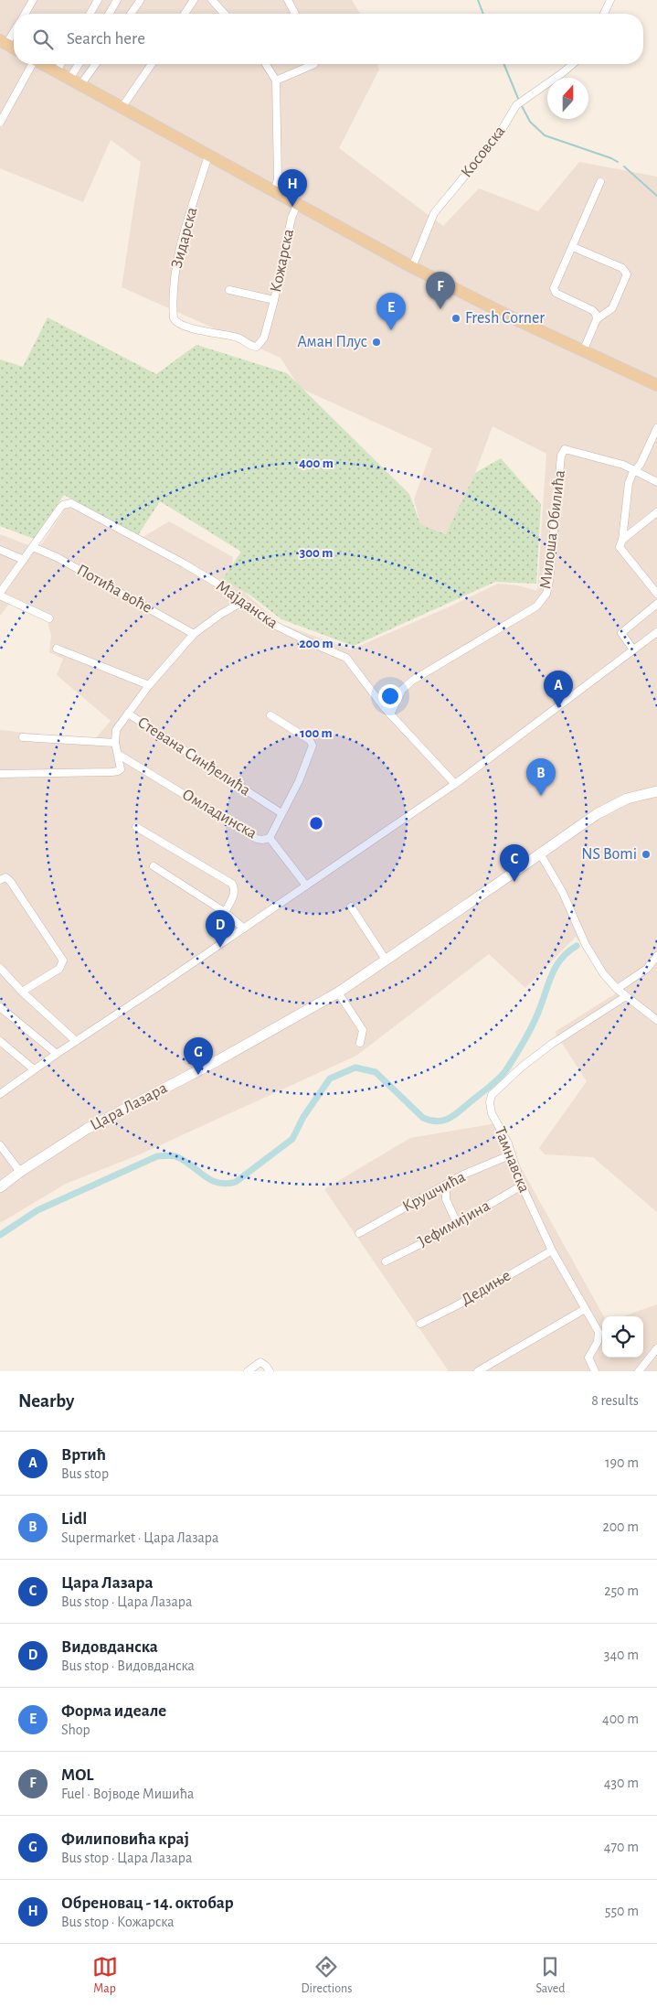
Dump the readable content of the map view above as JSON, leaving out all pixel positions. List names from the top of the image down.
{
  "streets": {
    "main road": ["Цара Лазара"],
    "street": [
      "Косовска",
      "Зидарска",
      "Кожарска",
      "Милоша Обилића",
      "Потића воће",
      "Мајданска",
      "Стевана Синђелића",
      "Омладинска",
      "Тамнавска",
      "Крушчића",
      "Јефимијина",
      "Дедиње"
    ]
  },
  "crossings": [
    ["Зидарска", "Кожарска"],
    ["Милоша Обилића", "Мајданска"],
    ["Потића воће", "Мајданска"],
    ["Тамнавска", "Крушчића"],
    ["Тамнавска", "Јефимијина"],
    ["Тамнавска", "Дедиње"]
  ],
  "places": ["Fresh Corner", "Аман Плус", "NS Bomi"],
  "north": "top",
  "page": {
    "search": "Search here",
    "pins": [
      "H",
      "F",
      "E",
      "A",
      "B",
      "C",
      "D",
      "G"
    ],
    "heading": ["Nearby", "8 results"],
    "list": [
      {
        "mark": "A",
        "name": "Вртић",
        "note": "Bus stop",
        "value": "190 m"
      },
      {
        "mark": "B",
        "name": "Lidl",
        "note": "Supermarket · Цара Лазара",
        "value": "200 m"
      },
      {
        "mark": "C",
        "name": "Цара Лазара",
        "note": "Bus stop · Цара Лазара",
        "value": "250 m"
      },
      {
        "mark": "D",
        "name": "Видовданска",
        "note": "Bus stop · Видовданска",
        "value": "340 m"
      },
      {
        "mark": "E",
        "name": "Форма идеале",
        "note": "Shop",
        "value": "400 m"
      },
      {
        "mark": "F",
        "name": "MOL",
        "note": "Fuel · Војводе Мишића",
        "value": "430 m"
      },
      {
        "mark": "G",
        "name": "Филиповића крај",
        "note": "Bus stop · Цара Лазара",
        "value": "470 m"
      },
      {
        "mark": "H",
        "name": "Обреновац - 14. октобар",
        "note": "Bus stop · Кожарска",
        "value": "550 m"
      }
    ],
    "nav": ["Map", "Directions", "Saved"]
  },
  "rings": [
    "400 m",
    "300 m",
    "200 m",
    "100 m"
  ]
}
